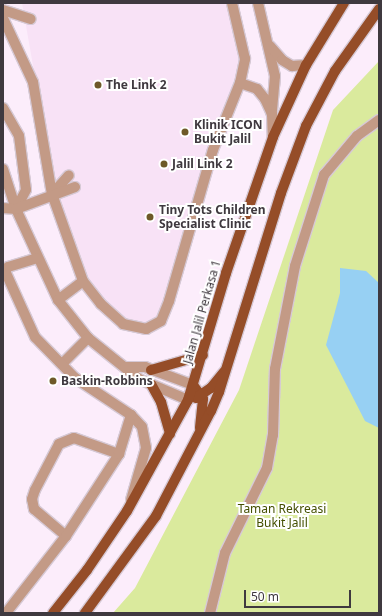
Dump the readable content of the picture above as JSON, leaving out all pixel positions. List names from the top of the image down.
{
  "streets": {
    "main road": ["Jalan Jalil Perkasa 1"]
  },
  "parks": ["Taman Rekreasi Bukit Jalil"],
  "places": [
    "The Link 2",
    "Klinik ICON Bukit Jalil",
    "Jalil Link 2",
    "Tiny Tots Children Specialist Clinic",
    "Baskin-Robbins"
  ],
  "scale_bar": "50 m"
}
